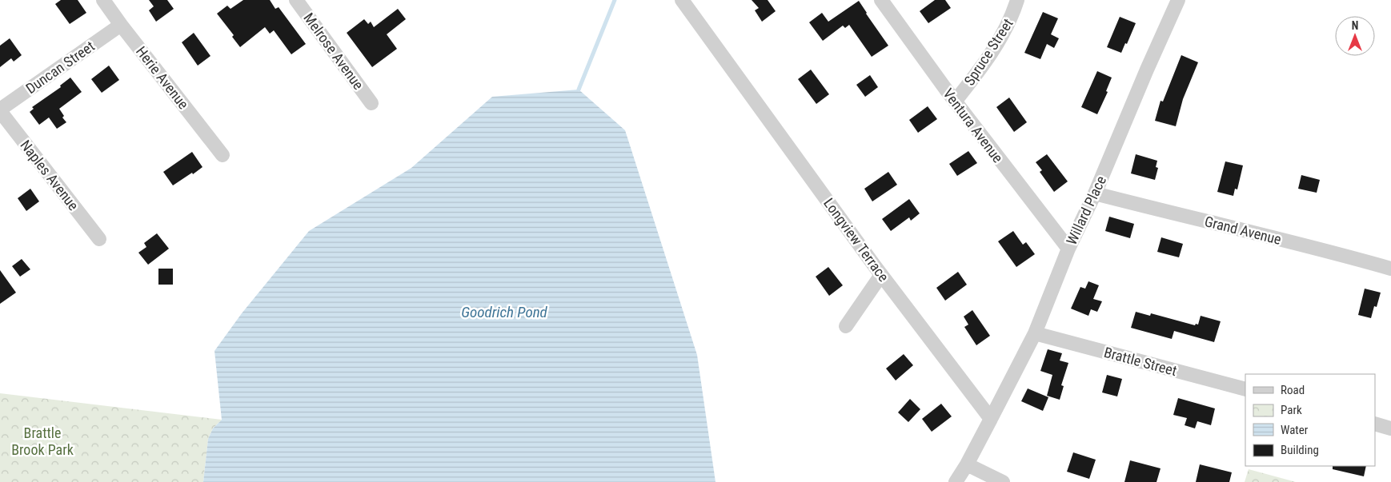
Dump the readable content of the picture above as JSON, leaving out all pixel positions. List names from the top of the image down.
{
  "streets": {
    "street": [
      "Melrose Avenue",
      "Spruce Street",
      "Duncan Street",
      "Herie Avenue",
      "Ventura Avenue",
      "Naples Avenue",
      "Willard Place",
      "Grand Avenue",
      "Longview Terrace",
      "Brattle Street"
    ]
  },
  "crossings": [
    ["Spruce Street", "Ventura Avenue"],
    ["Duncan Street", "Herie Avenue"],
    ["Duncan Street", "Naples Avenue"],
    ["Ventura Avenue", "Willard Place"],
    ["Willard Place", "Grand Avenue"],
    ["Willard Place", "Longview Terrace"],
    ["Willard Place", "Brattle Street"]
  ],
  "water": ["Goodrich Pond"],
  "parks": ["Brattle Brook Park"],
  "legend": [
    "Road",
    "Park",
    "Water",
    "Building"
  ],
  "north": "top"
}
